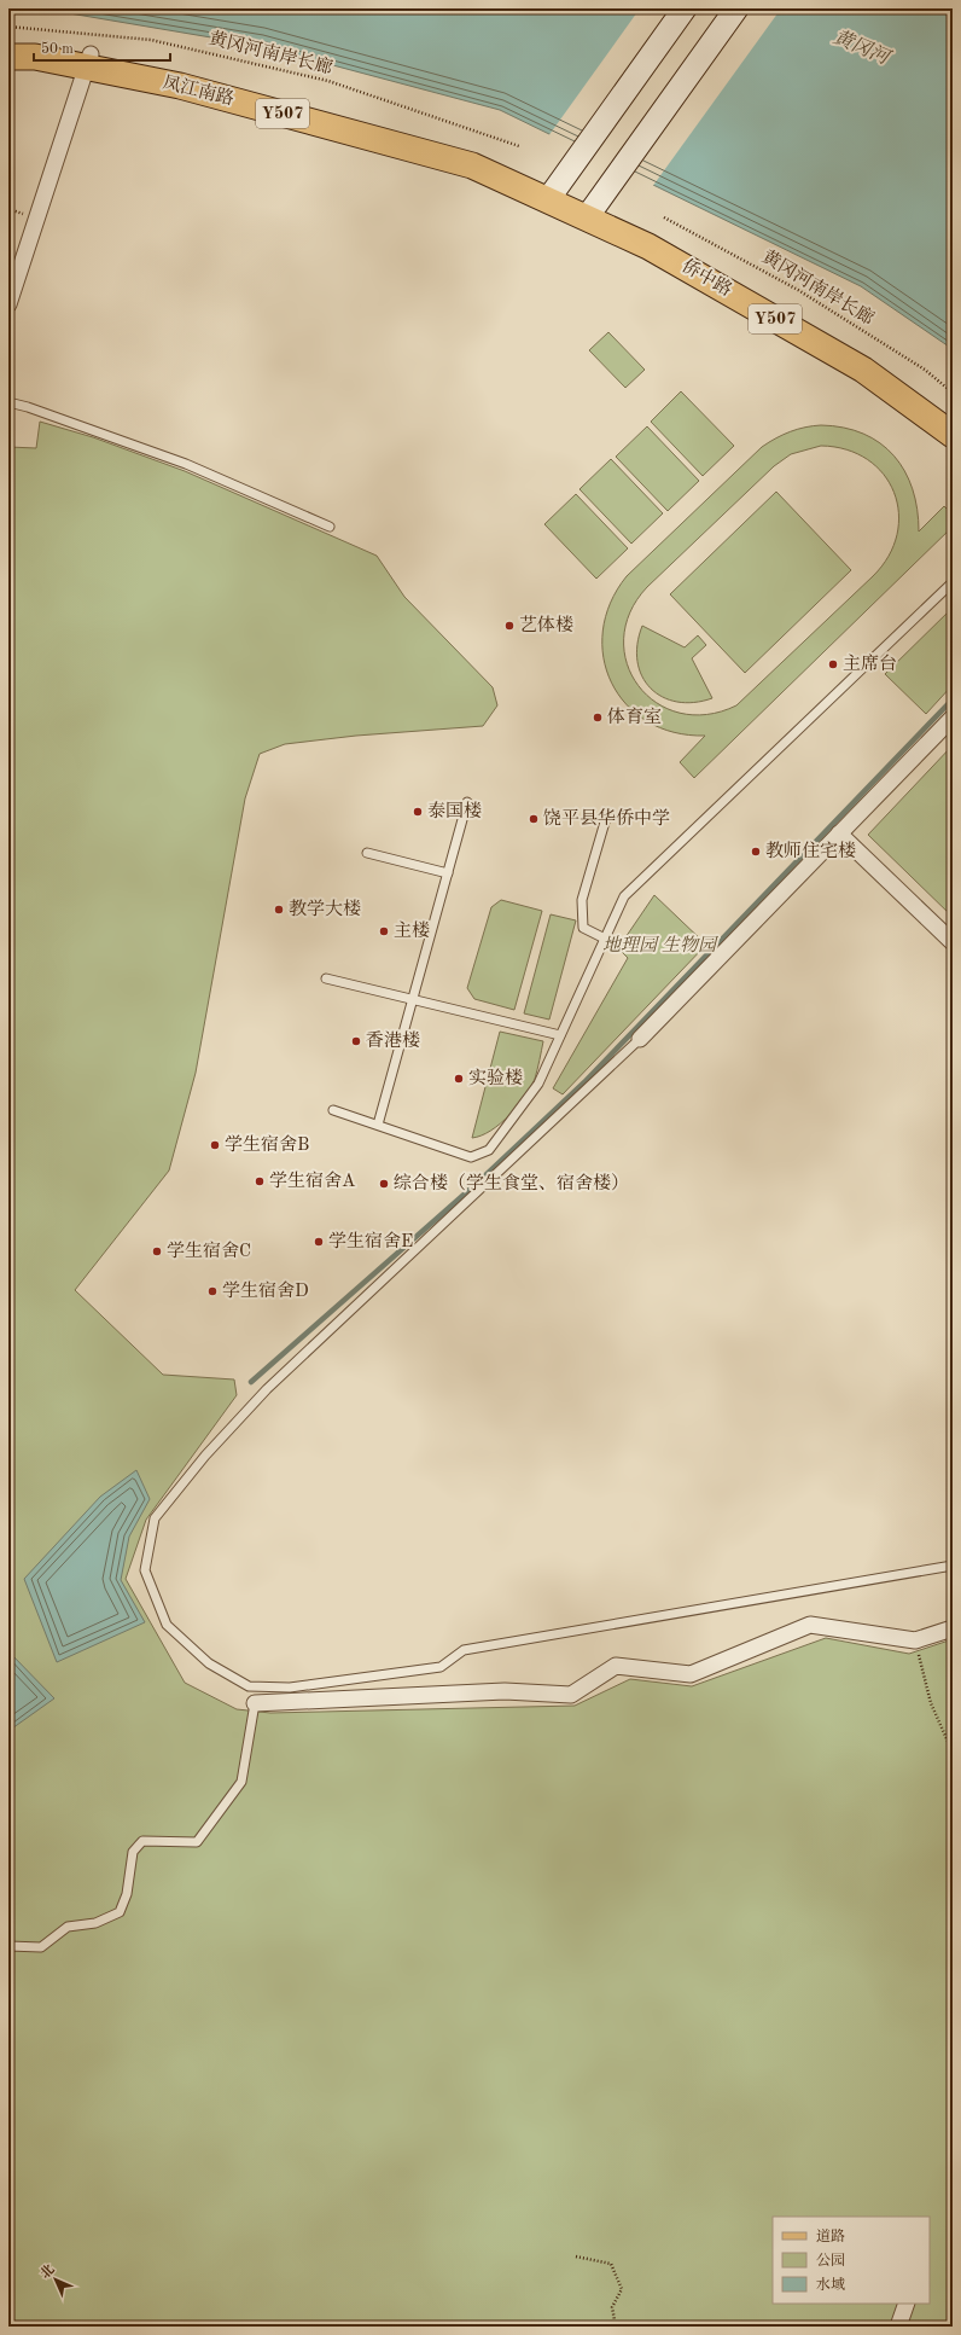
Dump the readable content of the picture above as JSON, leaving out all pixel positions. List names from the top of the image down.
{
  "streets": {
    "main road": ["凤江南路", "Y507", "侨中路"],
    "path": ["黄冈河南岸长廊"]
  },
  "crossings": [
    ["凤江南路", "侨中路"]
  ],
  "water": ["黄冈河"],
  "parks": ["地理园 生物园"],
  "places": [
    "艺体楼",
    "主席台",
    "体育室",
    "泰国楼",
    "饶平县华侨中学",
    "教师住宅楼",
    "教学大楼",
    "主楼",
    "香港楼",
    "实验楼",
    "学生宿舍B",
    "学生宿舍A",
    "综合楼（学生食堂、宿舍楼）",
    "学生宿舍E",
    "学生宿舍C",
    "学生宿舍D"
  ],
  "legend": ["道路", "公园", "水域"],
  "scale_bar": "50 m",
  "north": "top left"
}
